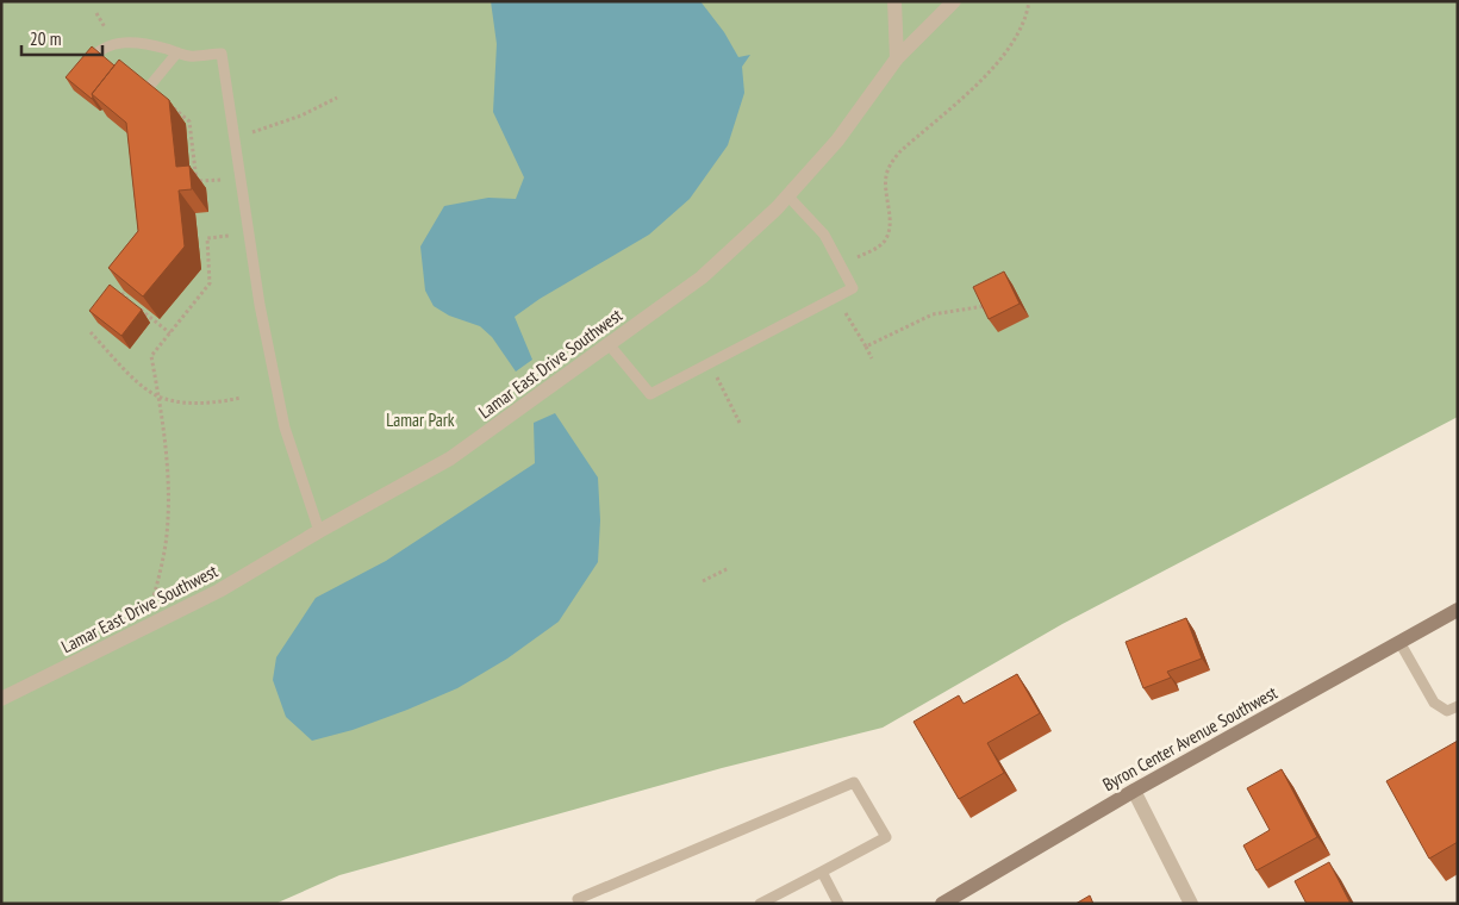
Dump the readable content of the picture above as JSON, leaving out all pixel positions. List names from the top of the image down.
{
  "streets": {
    "main road": ["Byron Center Avenue Southwest"],
    "street": ["Lamar East Drive Southwest"]
  },
  "parks": ["Lamar Park"],
  "scale_bar": "20 m"
}
